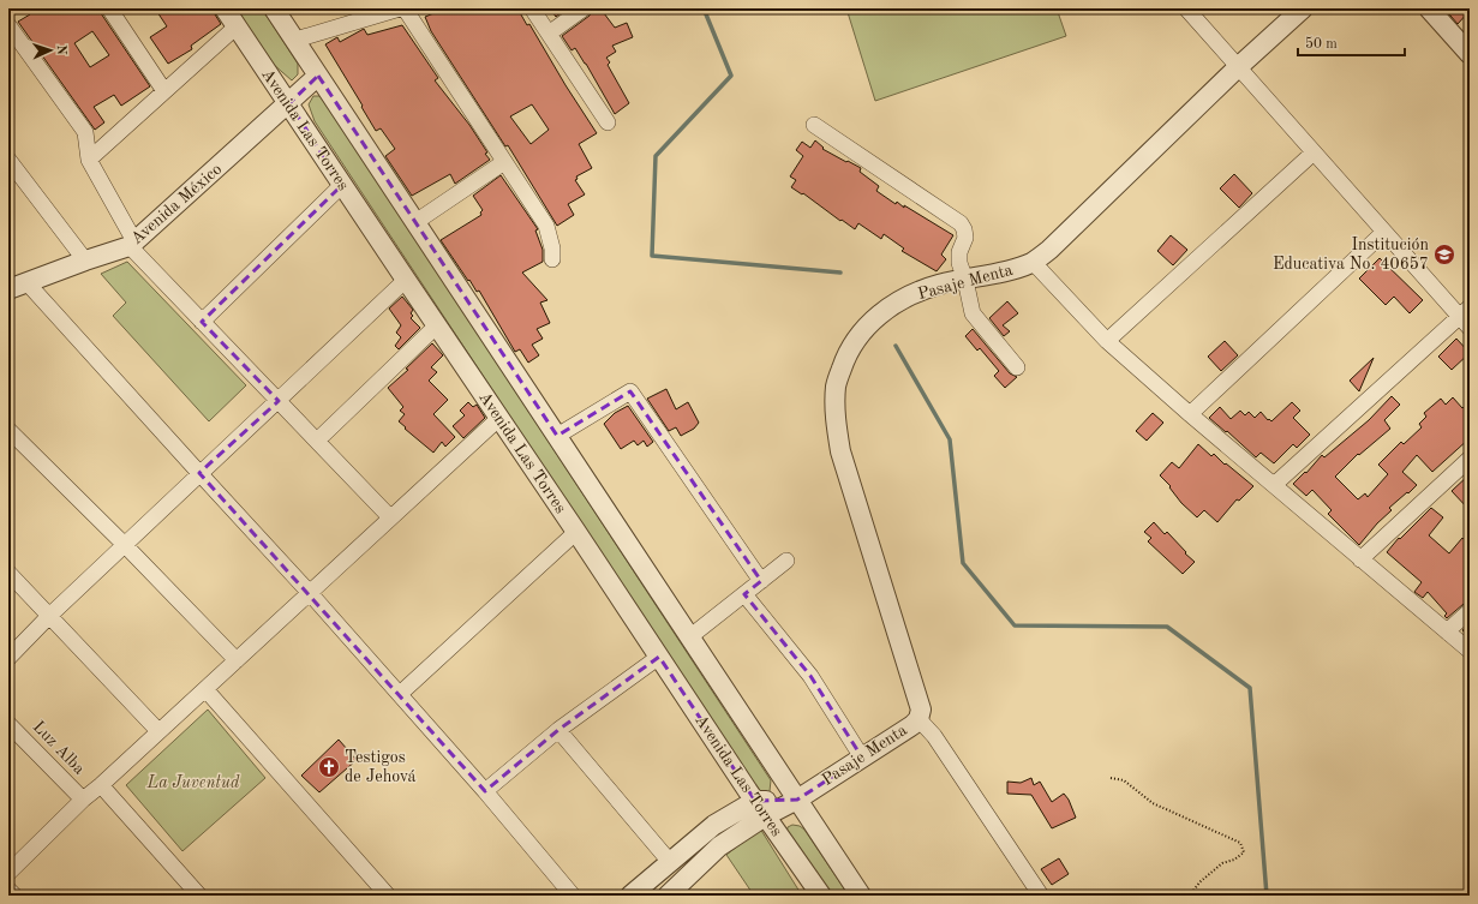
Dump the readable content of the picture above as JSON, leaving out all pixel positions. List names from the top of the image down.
{
  "streets": {
    "street": [
      "Avenida Las Torres",
      "Avenida México",
      "Pasaje Menta",
      "Luz Alba"
    ]
  },
  "crossings": [
    ["Avenida Las Torres", "Avenida México"],
    ["Avenida Las Torres", "Pasaje Menta"]
  ],
  "parks": ["La Juventud"],
  "places": {
    "school or university": ["Institución Educativa No. 40657"],
    "church": ["Testigos de Jehová"]
  },
  "scale_bar": "50 m",
  "north": "right"
}
